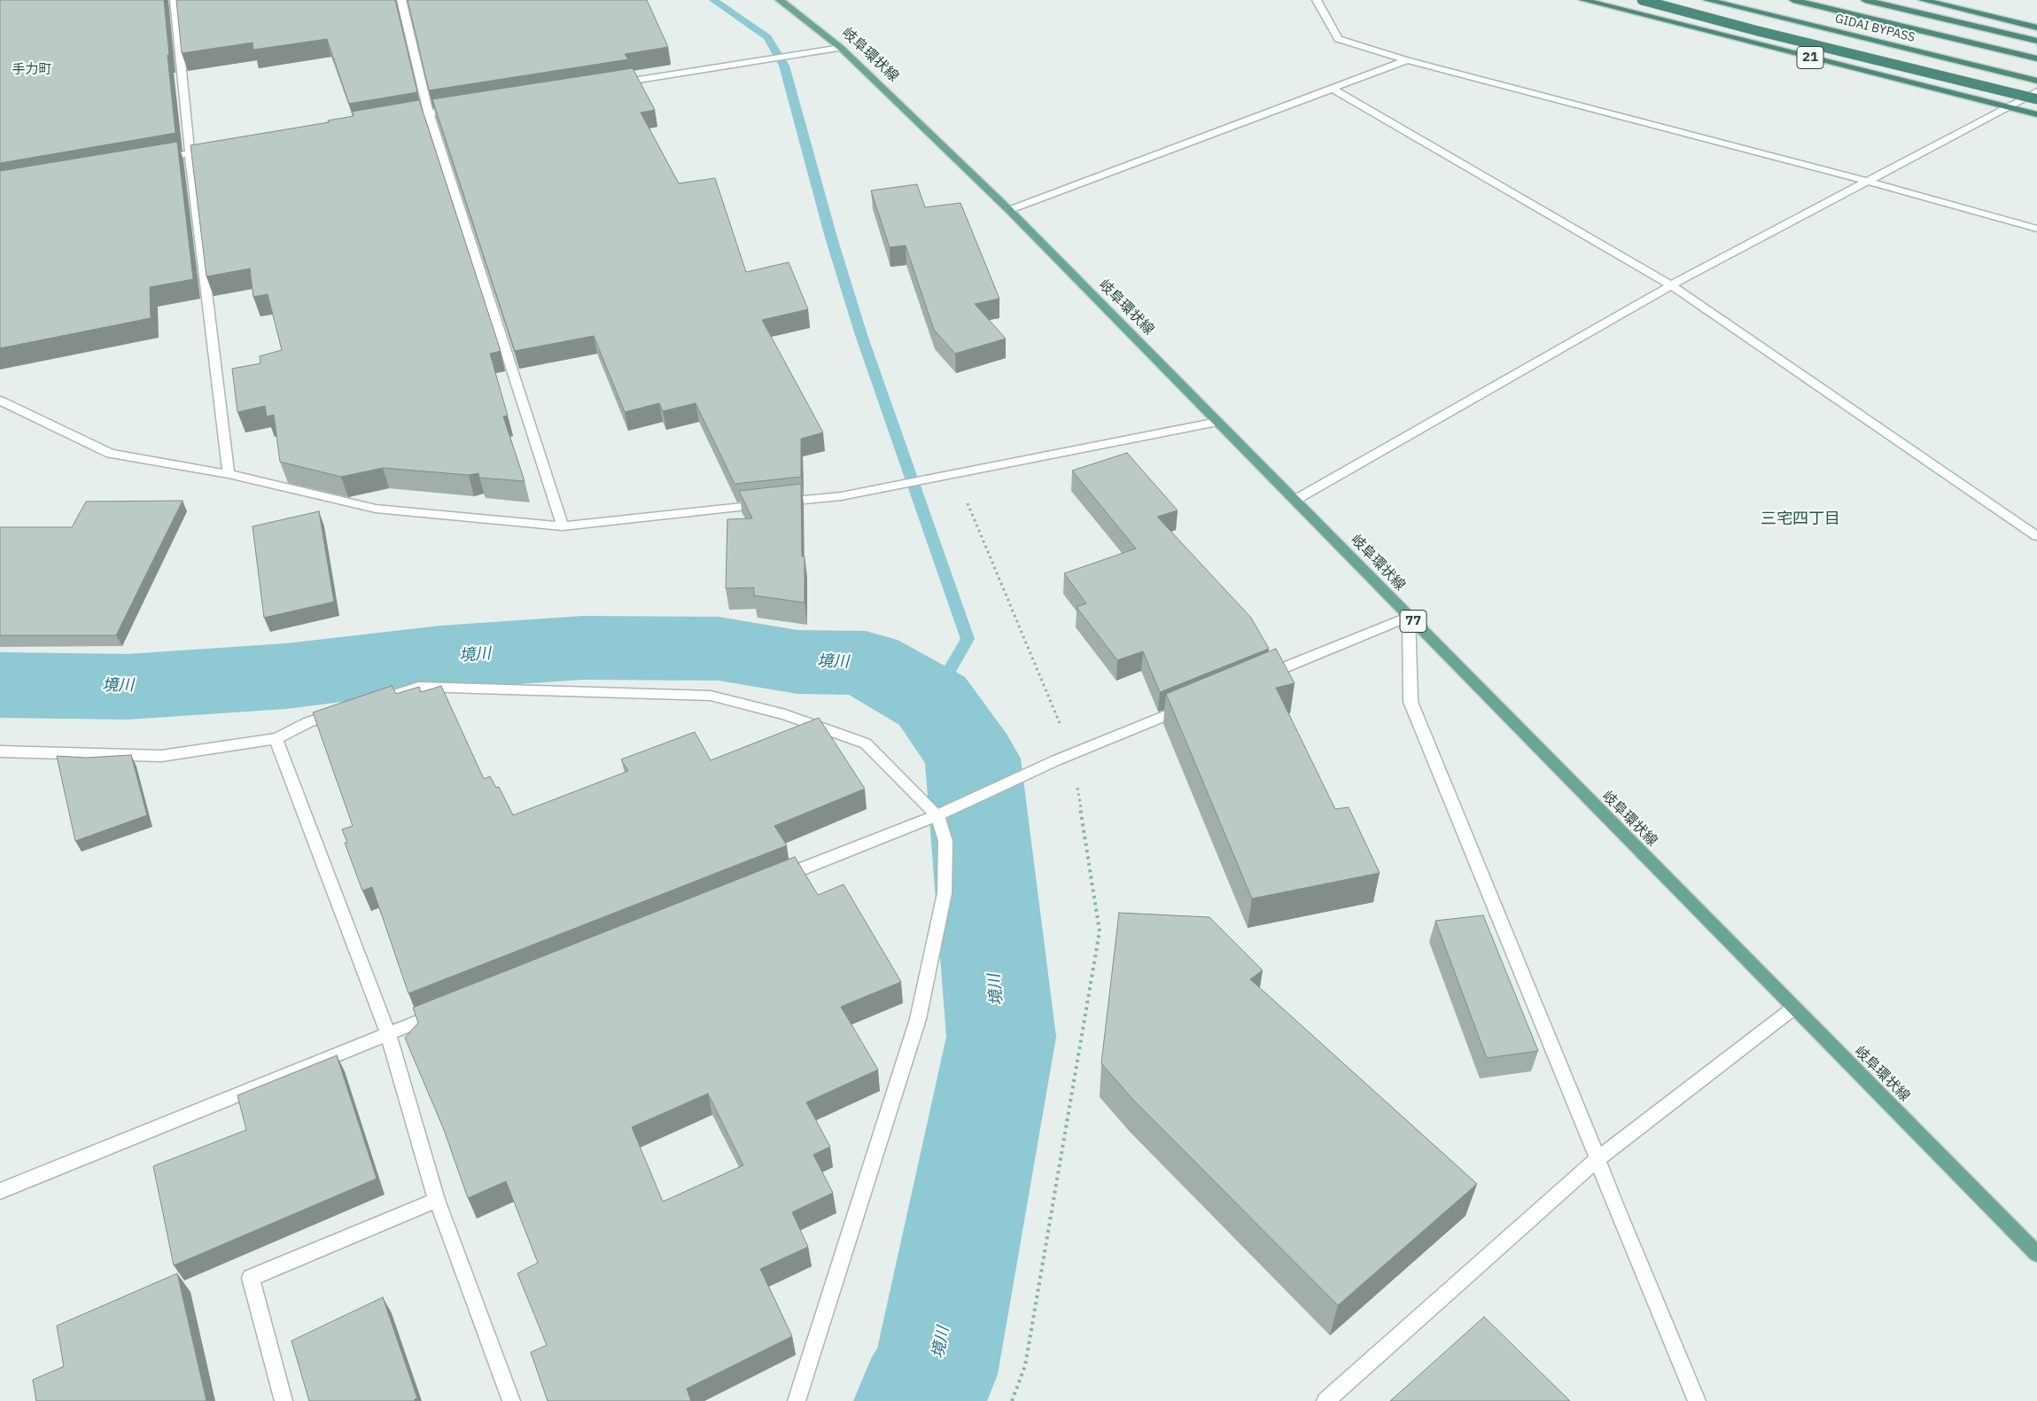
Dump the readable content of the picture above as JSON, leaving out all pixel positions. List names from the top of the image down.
{
  "streets": {
    "highway": ["GIDAI BYPASS", "21"],
    "main road": ["岐阜環状線", "77"]
  },
  "districts": ["手力町", "三宅四丁目"],
  "water": ["境川"]
}
